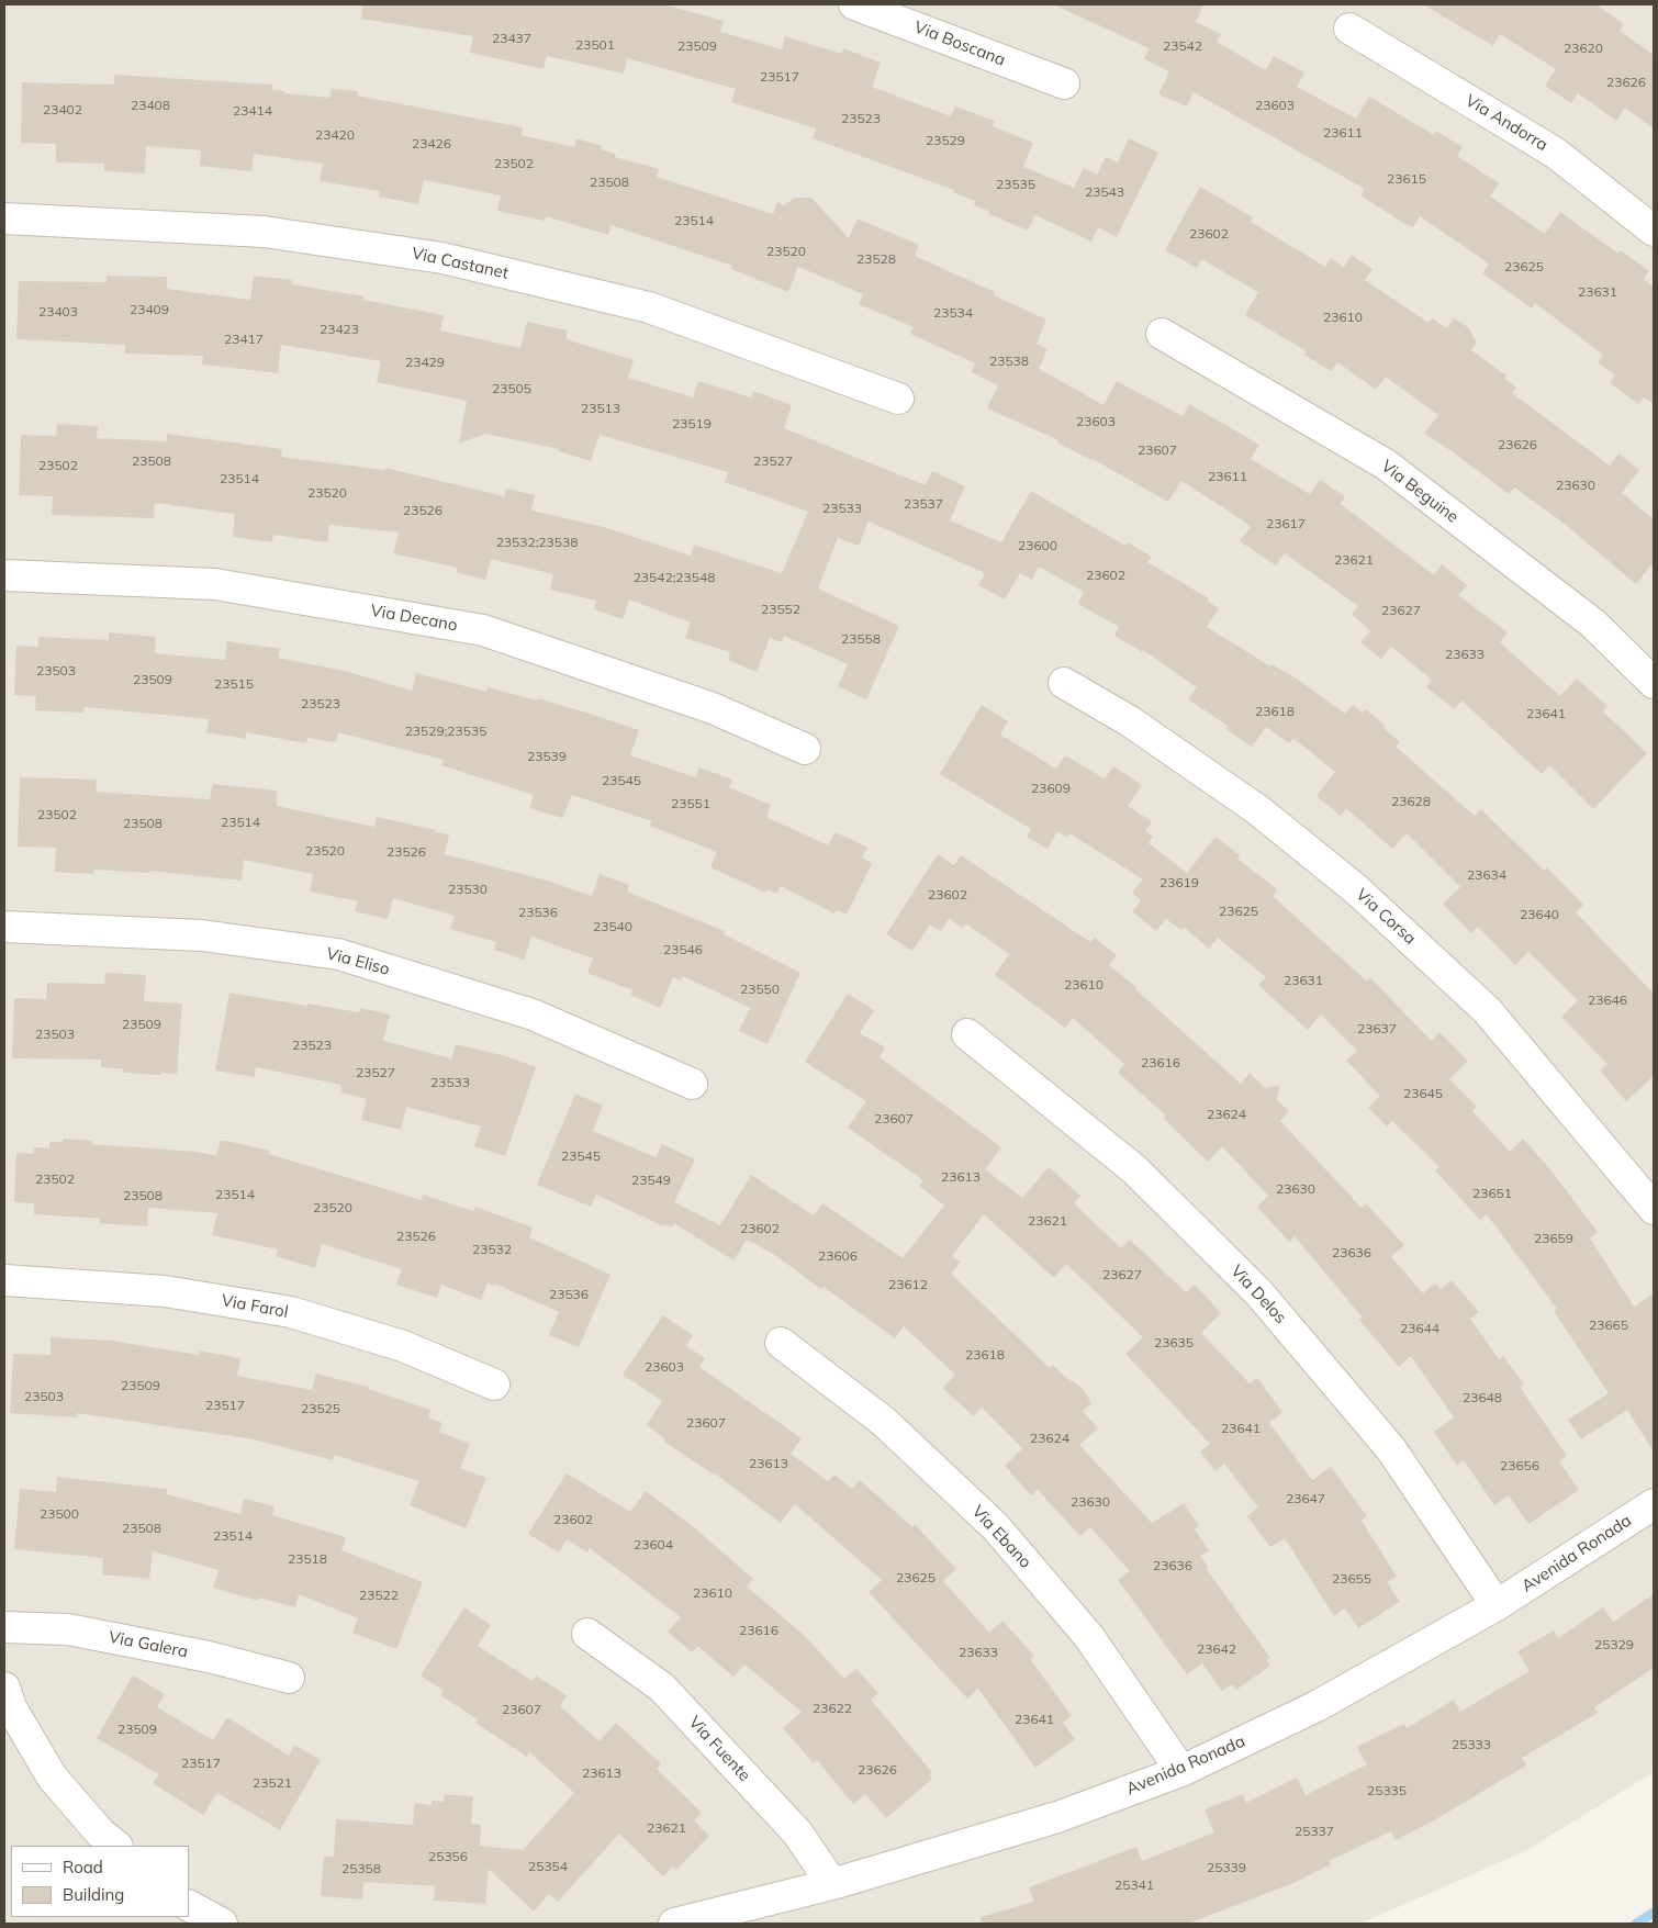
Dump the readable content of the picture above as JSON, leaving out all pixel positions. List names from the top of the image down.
{
  "streets": {
    "street": [
      "Via Boscana",
      "Via Andorra",
      "Via Castanet",
      "Via Beguine",
      "Via Decano",
      "Via Corsa",
      "Via Eliso",
      "Via Delos",
      "Via Farol",
      "Via Ebano",
      "Avenida Ronada",
      "Via Galera",
      "Via Fuente"
    ]
  },
  "crossings": [
    ["Via Delos", "Avenida Ronada"],
    ["Via Ebano", "Avenida Ronada"],
    ["Avenida Ronada", "Via Fuente"]
  ],
  "house_numbers": [
    "23437",
    "23501",
    "23509",
    "23542",
    "23620",
    "23517",
    "23626",
    "23408",
    "23603",
    "23402",
    "23414",
    "23523",
    "23611",
    "23420",
    "23529",
    "23426",
    "23502",
    "23615",
    "23508",
    "23535",
    "23543",
    "23514",
    "23602",
    "23520",
    "23528",
    "23625",
    "23631",
    "23409",
    "23403",
    "23534",
    "23610",
    "23423",
    "23417",
    "23538",
    "23429",
    "23505",
    "23513",
    "23603",
    "23519",
    "23626",
    "23607",
    "23508",
    "23527",
    "23502",
    "23611",
    "23514",
    "23630",
    "23520",
    "23537",
    "23533",
    "23526",
    "23617",
    "23532;23538",
    "23600",
    "23621",
    "23602",
    "23542;23548",
    "23552",
    "23627",
    "23558",
    "23633",
    "23503",
    "23509",
    "23515",
    "23523",
    "23618",
    "23641",
    "23529;23535",
    "23539",
    "23545",
    "23609",
    "23628",
    "23551",
    "23502",
    "23514",
    "23508",
    "23520",
    "23526",
    "23634",
    "23619",
    "23530",
    "23602",
    "23625",
    "23536",
    "23640",
    "23540",
    "23546",
    "23631",
    "23610",
    "23550",
    "23646",
    "23509",
    "23637",
    "23503",
    "23523",
    "23616",
    "23527",
    "23533",
    "23645",
    "23624",
    "23607",
    "23545",
    "23613",
    "23502",
    "23549",
    "23630",
    "23651",
    "23514",
    "23508",
    "23520",
    "23621",
    "23602",
    "23526",
    "23659",
    "23532",
    "23636",
    "23606",
    "23627",
    "23612",
    "23536",
    "23665",
    "23644",
    "23635",
    "23618",
    "23603",
    "23509",
    "23503",
    "23648",
    "23517",
    "23525",
    "23607",
    "23641",
    "23624",
    "23613",
    "23656",
    "23647",
    "23630",
    "23500",
    "23602",
    "23508",
    "23514",
    "23604",
    "23518",
    "23636",
    "23625",
    "23655",
    "23610",
    "23522",
    "23616",
    "25329",
    "23642",
    "23633",
    "23622",
    "23607",
    "23641",
    "23509",
    "25333",
    "23517",
    "23626",
    "23613",
    "23521",
    "25335",
    "23621",
    "25337",
    "25356",
    "25354",
    "25339",
    "25358",
    "25341"
  ],
  "legend": ["Road", "Building"]
}
